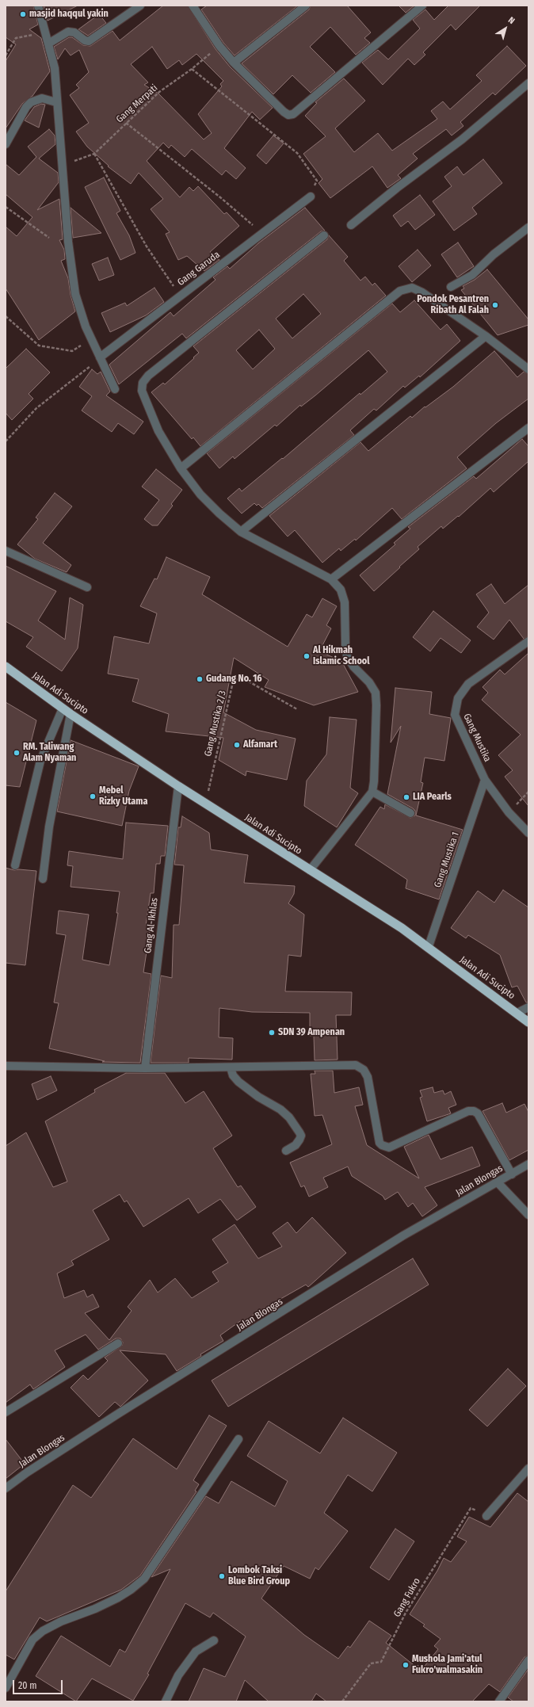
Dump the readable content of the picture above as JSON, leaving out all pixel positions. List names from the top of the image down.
{
  "streets": {
    "highway": ["Jalan Adi Sucipto"],
    "street": [
      "Gang Garuda",
      "Gang Mustika",
      "Gang Mustika 1",
      "Gang Al-Ikhlas",
      "Jalan Blongas"
    ],
    "path": ["Gang Merpati", "Gang Mustika 2/3", "Gang Fukro"]
  },
  "crossings": [
    ["Jalan Adi Sucipto", "Gang Mustika 2/3"],
    ["Jalan Adi Sucipto", "Gang Mustika 1"],
    ["Jalan Adi Sucipto", "Gang Al-Ikhlas"],
    ["Gang Mustika", "Gang Mustika 1"]
  ],
  "places": [
    "masjid haqqul yakin",
    "Pondok Pesantren Ribath Al Falah",
    "Al Hikmah Islamic School",
    "Gudang No. 16",
    "Alfamart",
    "RM. Taliwang Alam Nyaman",
    "Mebel Rizky Utama",
    "LIA Pearls",
    "SDN 39 Ampenan",
    "Lombok Taksi Blue Bird Group",
    "Mushola Jami'atul Fukro'walmasakin"
  ],
  "scale_bar": "20 m",
  "north": "top right"
}
